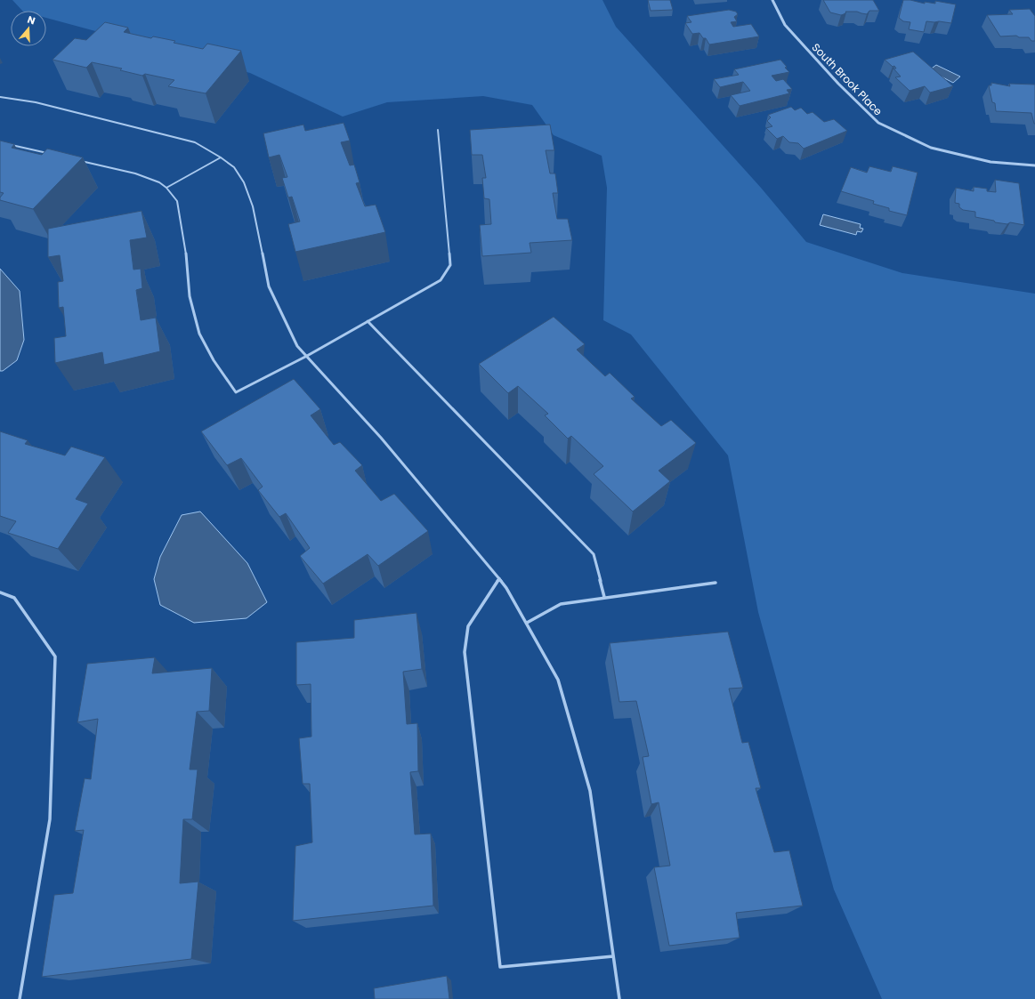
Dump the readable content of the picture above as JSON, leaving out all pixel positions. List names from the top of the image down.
{
  "streets": {
    "street": ["South Brook Place"]
  },
  "north": "top"
}
